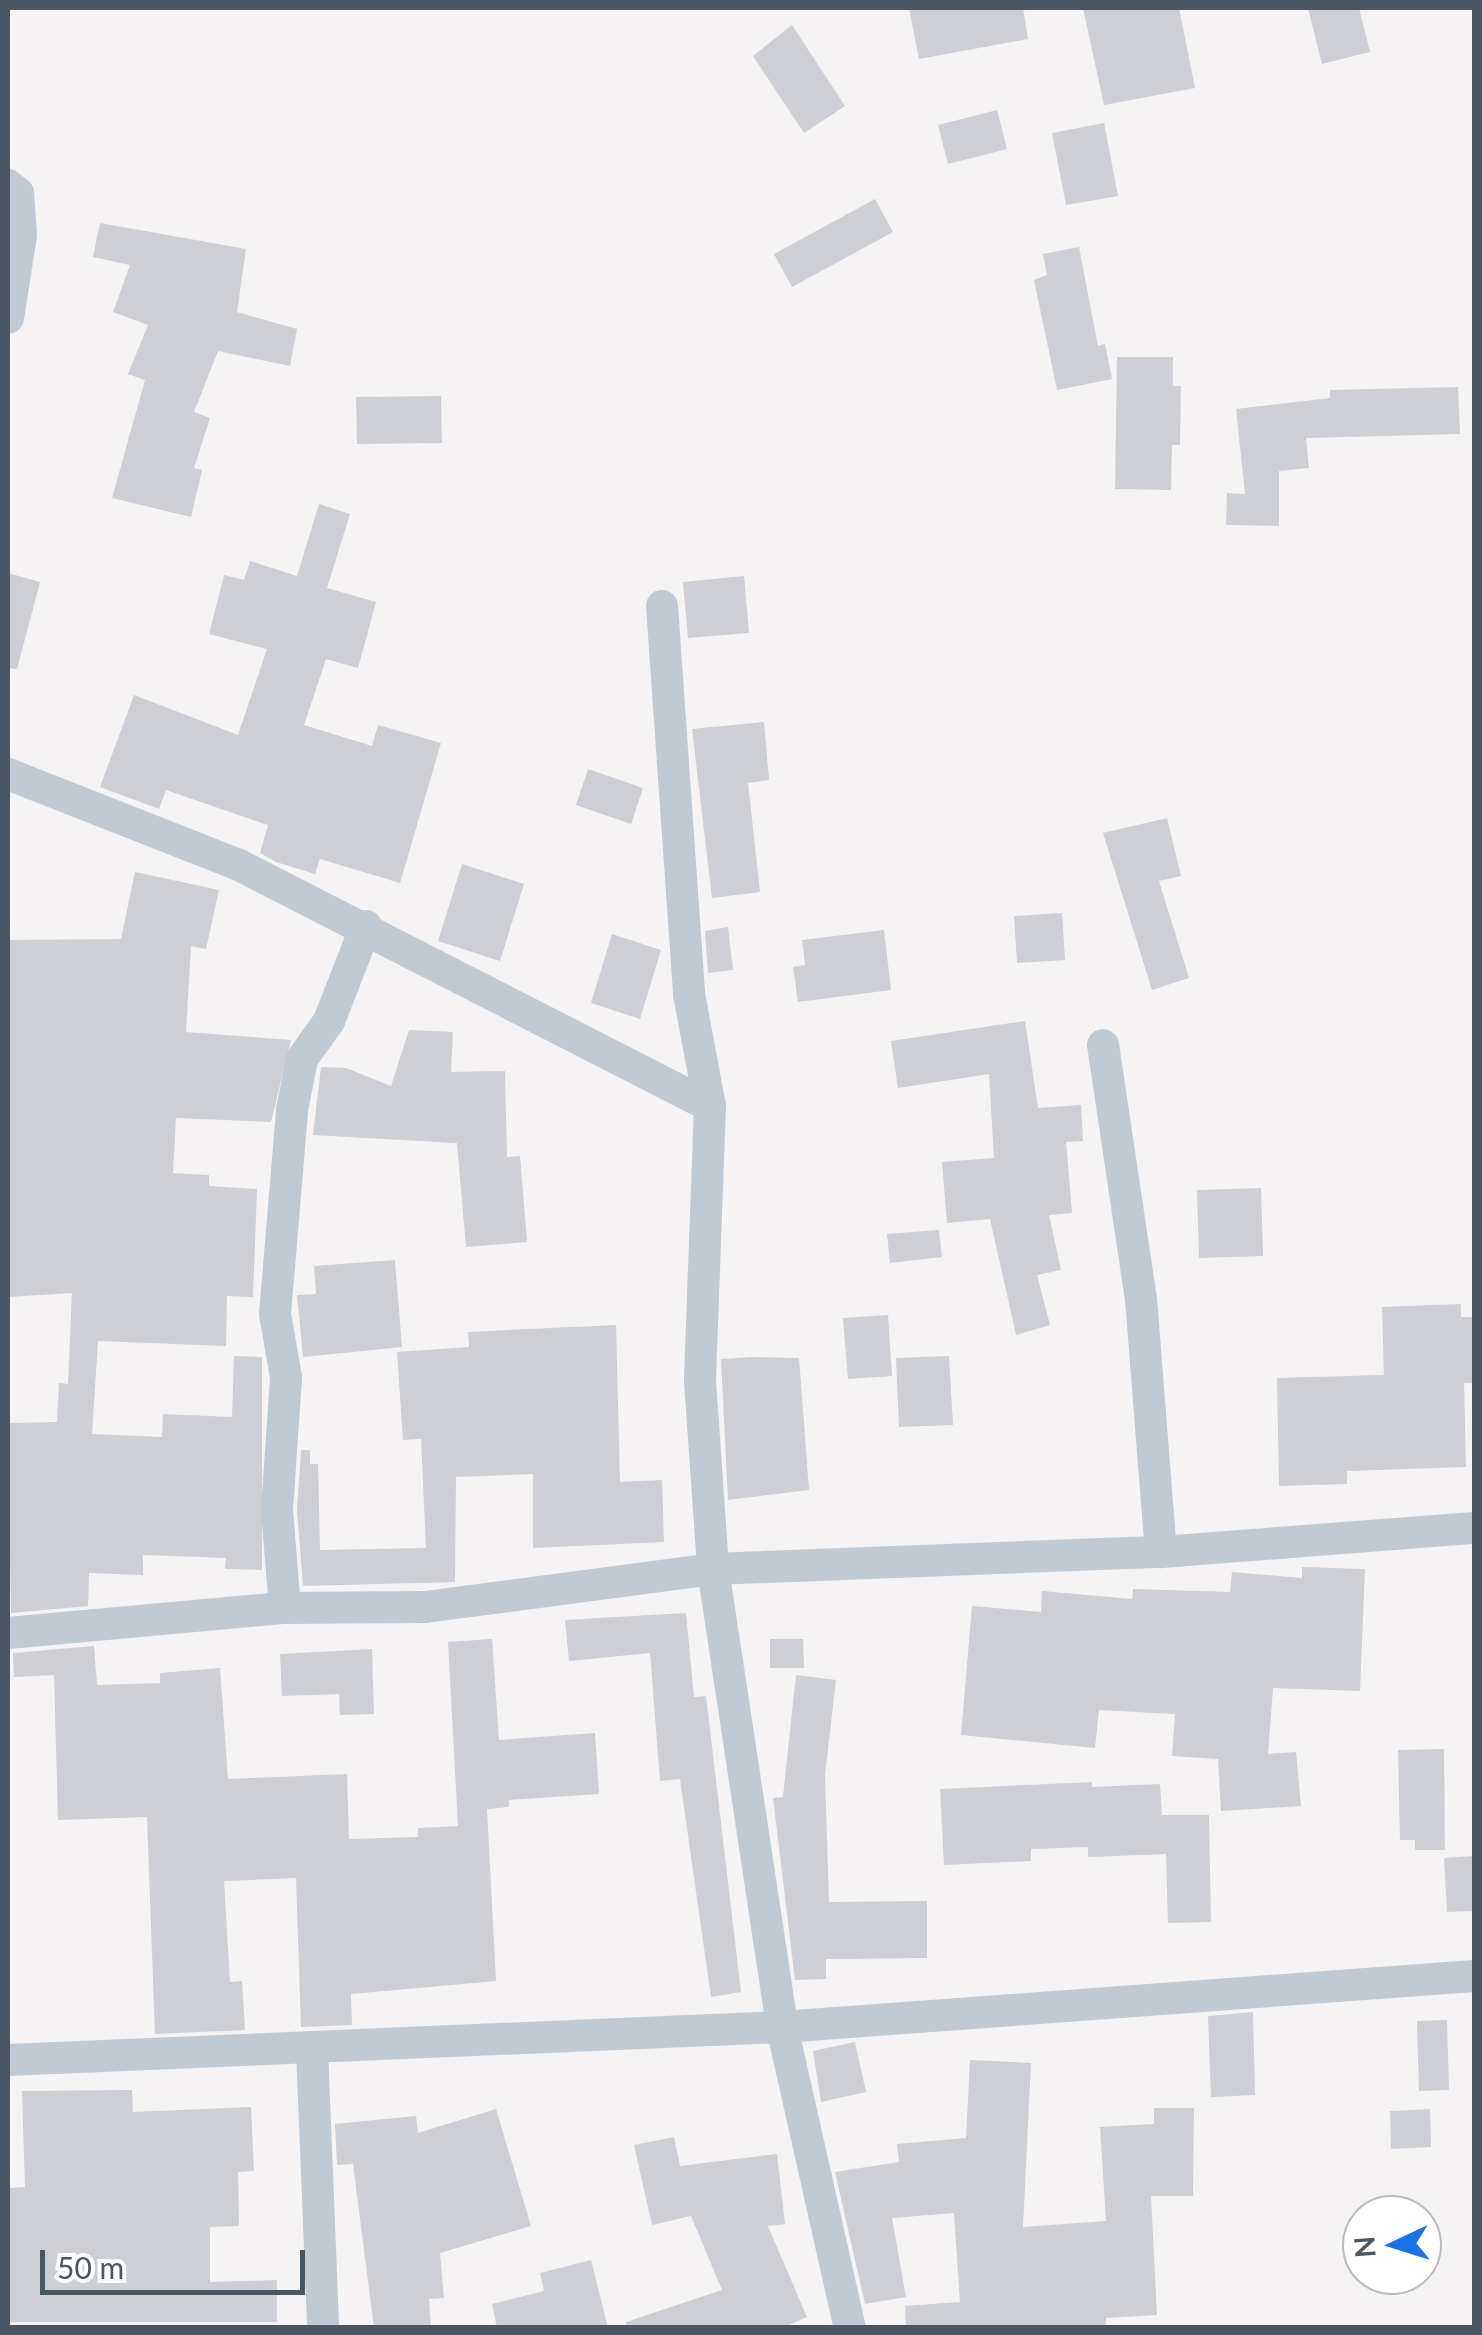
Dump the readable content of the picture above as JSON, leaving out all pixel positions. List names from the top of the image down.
{
  "scale_bar": "50 m",
  "north": "left"
}
